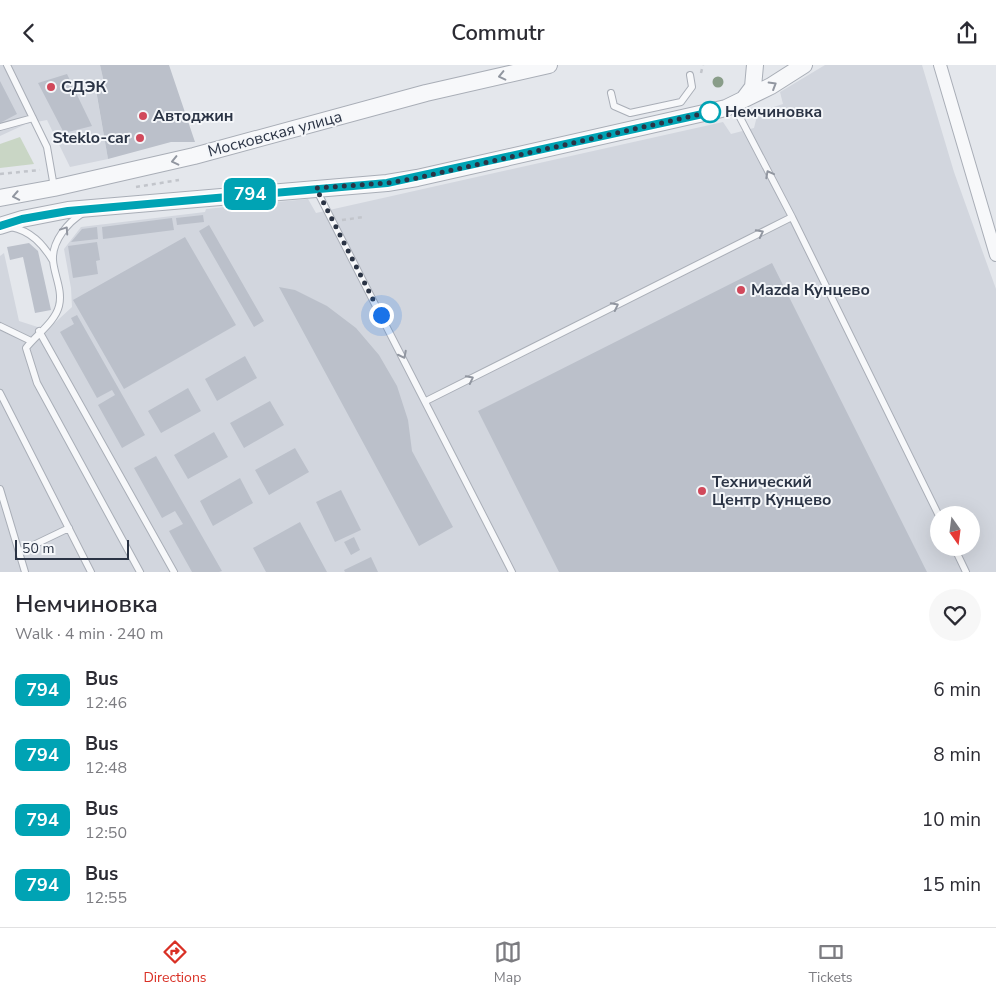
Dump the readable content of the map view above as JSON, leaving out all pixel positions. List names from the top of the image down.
{
  "streets": {
    "street": ["Московская улица"]
  },
  "places": [
    "СДЭК",
    "Немчиновка",
    "Автоджин",
    "Steklo-car",
    "Mazda Кунцево",
    "Технический Центр Кунцево"
  ],
  "lines": ["bus line 794"],
  "scale_bar": "50 m",
  "north": "bottom",
  "page": {
    "header": "Commutr",
    "on_map": "794",
    "scale": "50 m",
    "heading": ["Немчиновка", "Walk · 4 min · 240 m"],
    "list": [
      {
        "mark": "794",
        "name": "Bus",
        "note": "12:46",
        "value": "6 min"
      },
      {
        "mark": "794",
        "name": "Bus",
        "note": "12:48",
        "value": "8 min"
      },
      {
        "mark": "794",
        "name": "Bus",
        "note": "12:50",
        "value": "10 min"
      },
      {
        "mark": "794",
        "name": "Bus",
        "note": "12:55",
        "value": "15 min"
      }
    ],
    "tabs": ["Directions", "Map", "Tickets"]
  }
}
